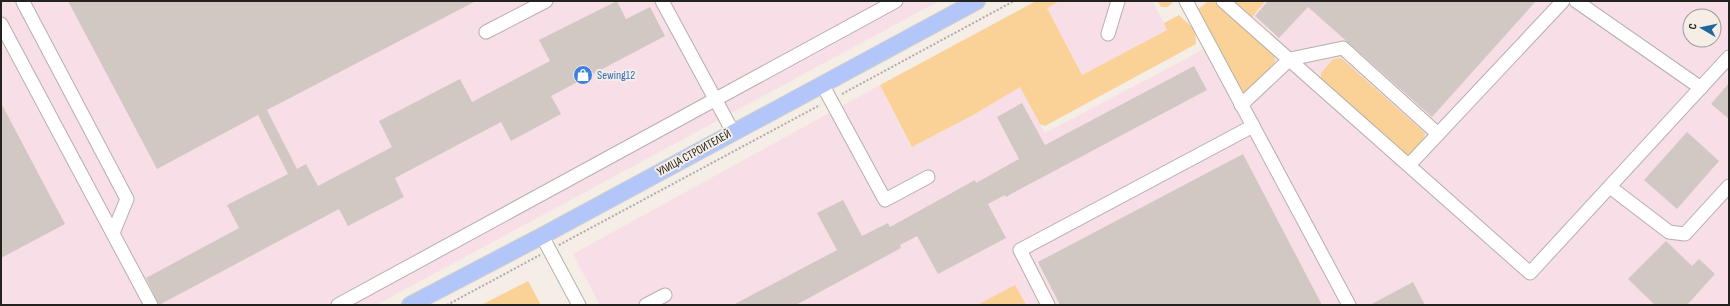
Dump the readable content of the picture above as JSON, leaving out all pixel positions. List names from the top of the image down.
{
  "streets": {
    "main road": ["УЛИЦА СТРОИТЕЛЕЙ"]
  },
  "places": {
    "shop": ["Sewing12"]
  },
  "north": "left"
}
